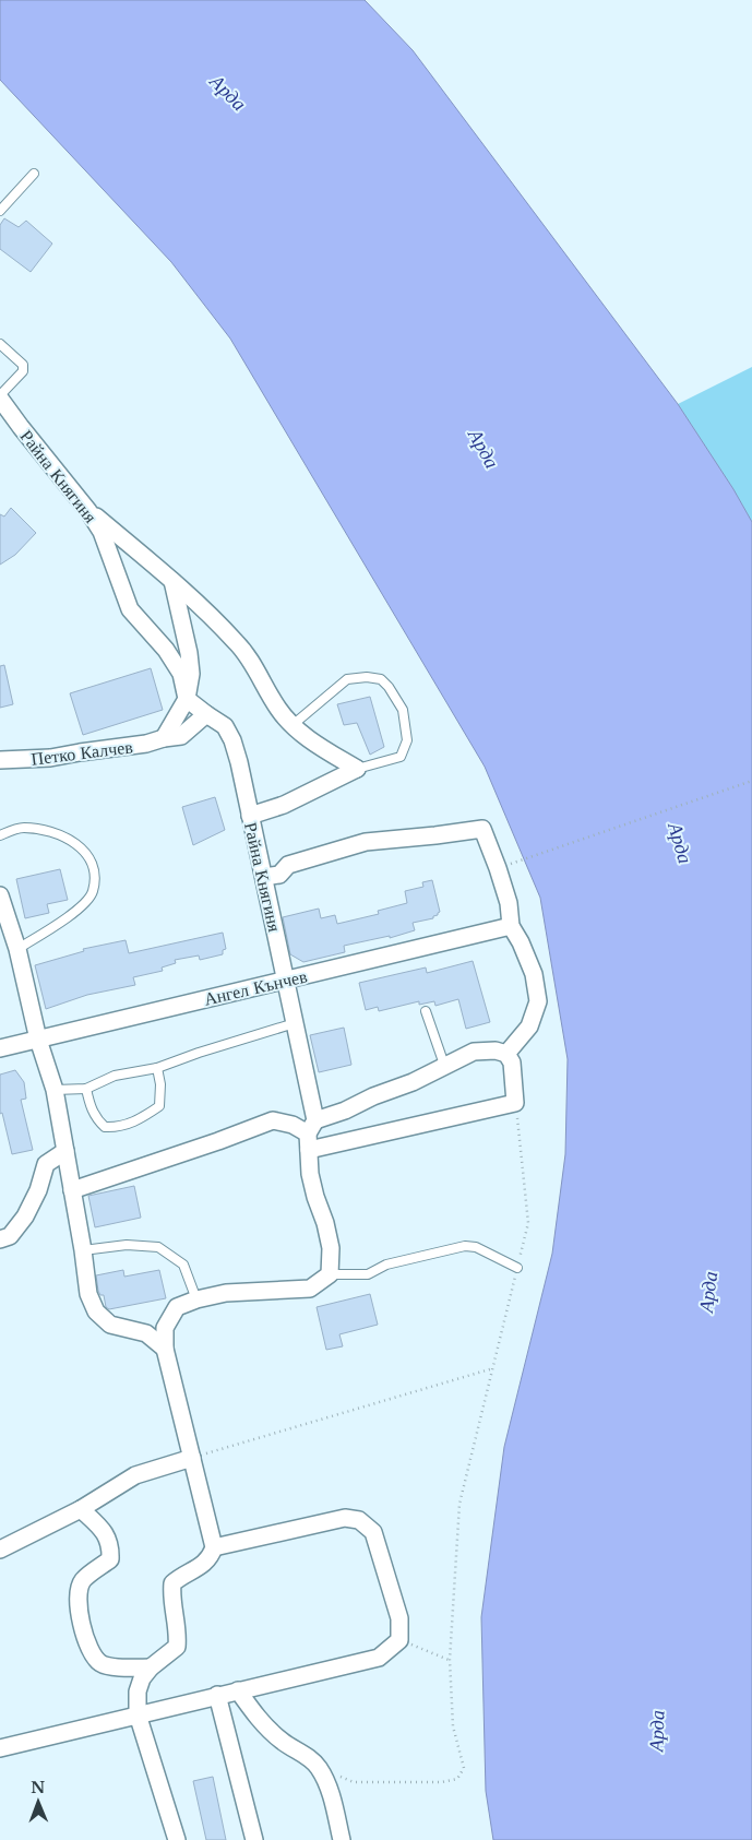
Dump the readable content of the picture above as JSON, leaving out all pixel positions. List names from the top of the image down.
{
  "streets": {
    "street": ["Райна Княгиня", "Петко Калчев", "Ангел Кънчев"]
  },
  "crossings": [
    ["Райна Княгиня", "Петко Калчев"],
    ["Райна Княгиня", "Ангел Кънчев"]
  ],
  "water": ["Арда"],
  "north": "top"
}
